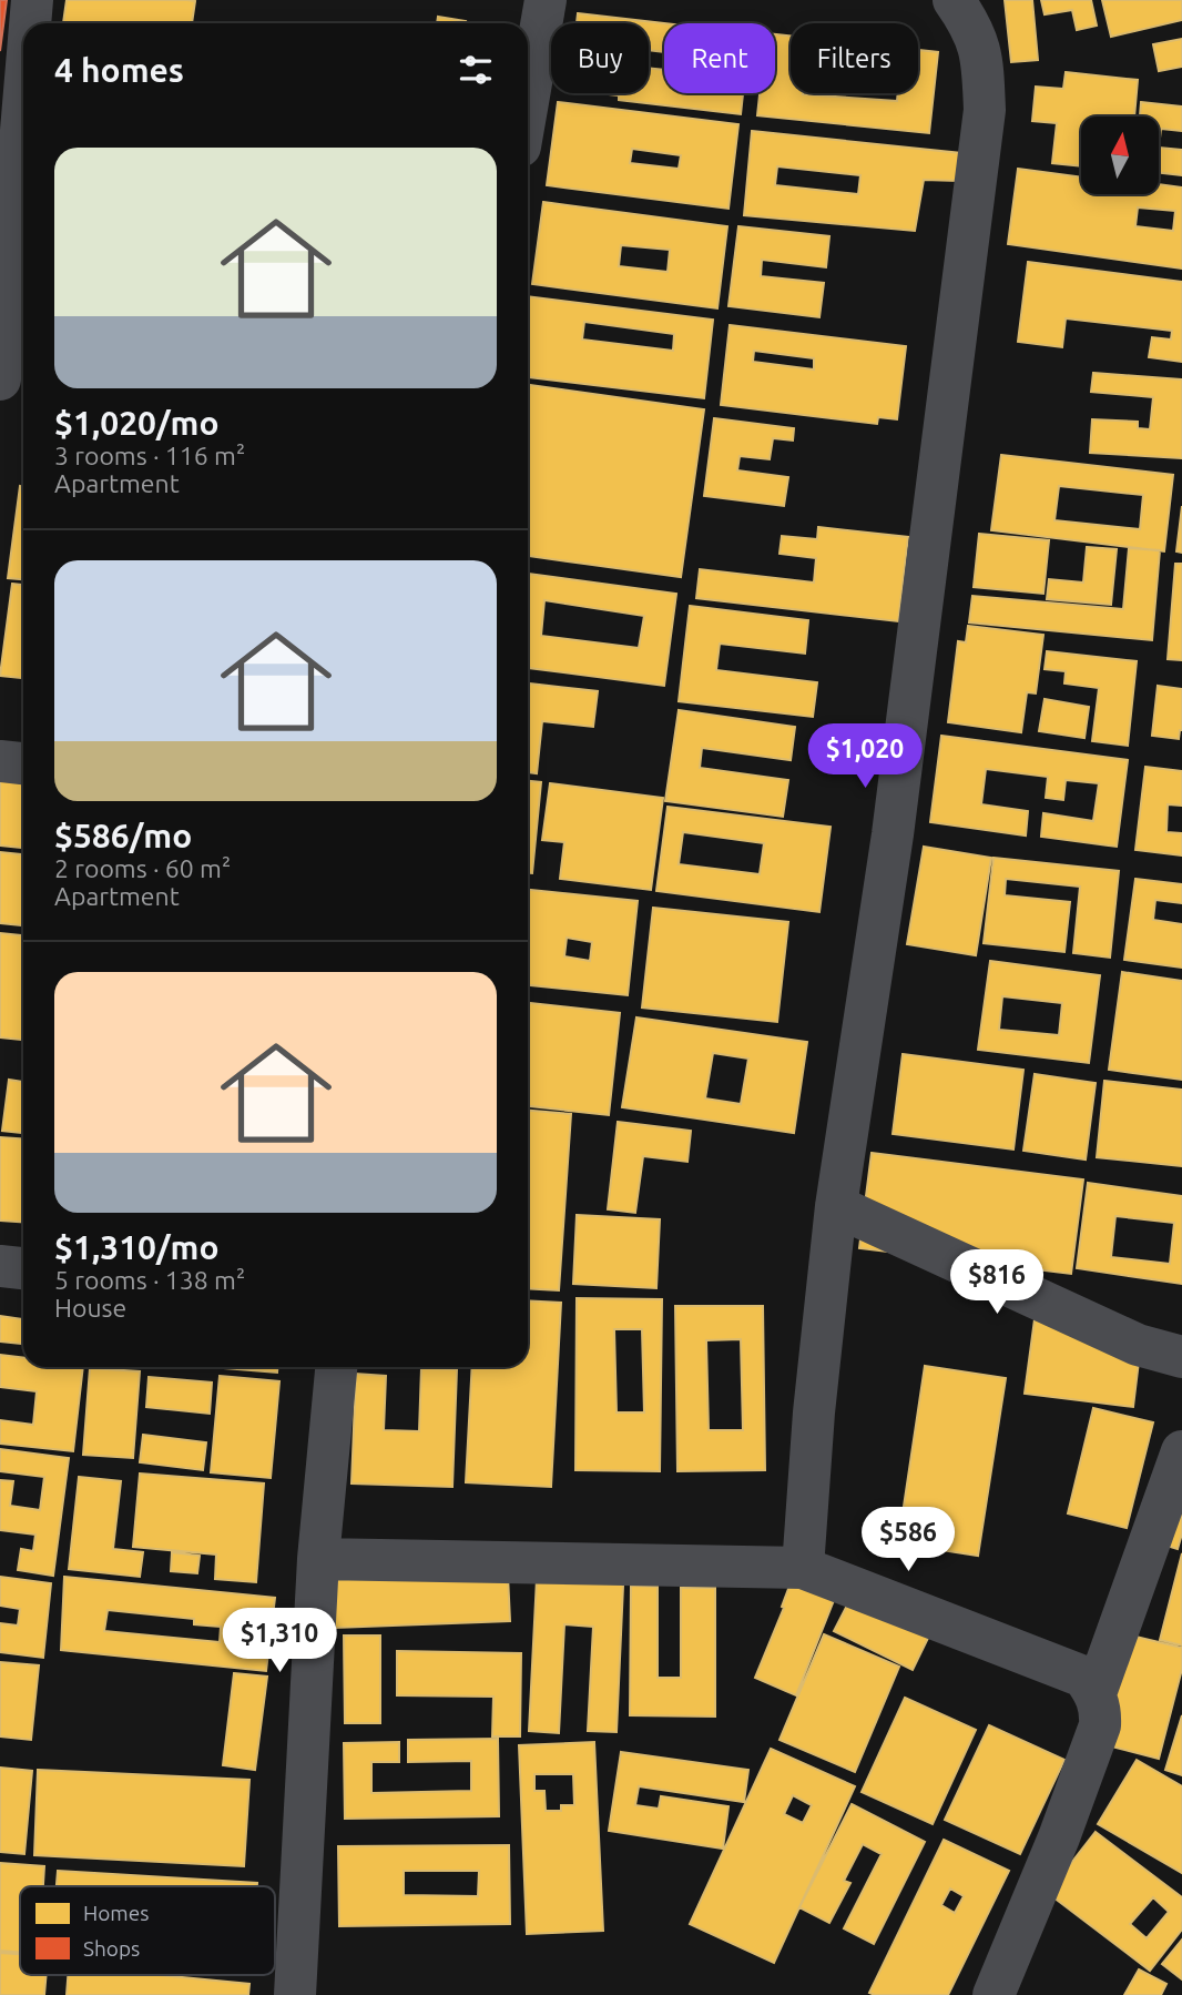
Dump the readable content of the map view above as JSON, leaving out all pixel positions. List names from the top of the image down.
{
  "legend": ["Homes", "Shops"],
  "north": "top",
  "page": {
    "chip": ["Buy", "Rent", "Filters"],
    "heading": "4 homes",
    "list": [
      {
        "name": "$1,020/mo",
        "note": "3 rooms · 116 m² · Apartment"
      },
      {
        "name": "$586/mo",
        "note": "2 rooms · 60 m² · Apartment"
      },
      {
        "name": "$1,310/mo",
        "note": "5 rooms · 138 m² · House"
      }
    ],
    "price": [
      "$1,020",
      "$816",
      "$586",
      "$1,310"
    ]
  }
}
